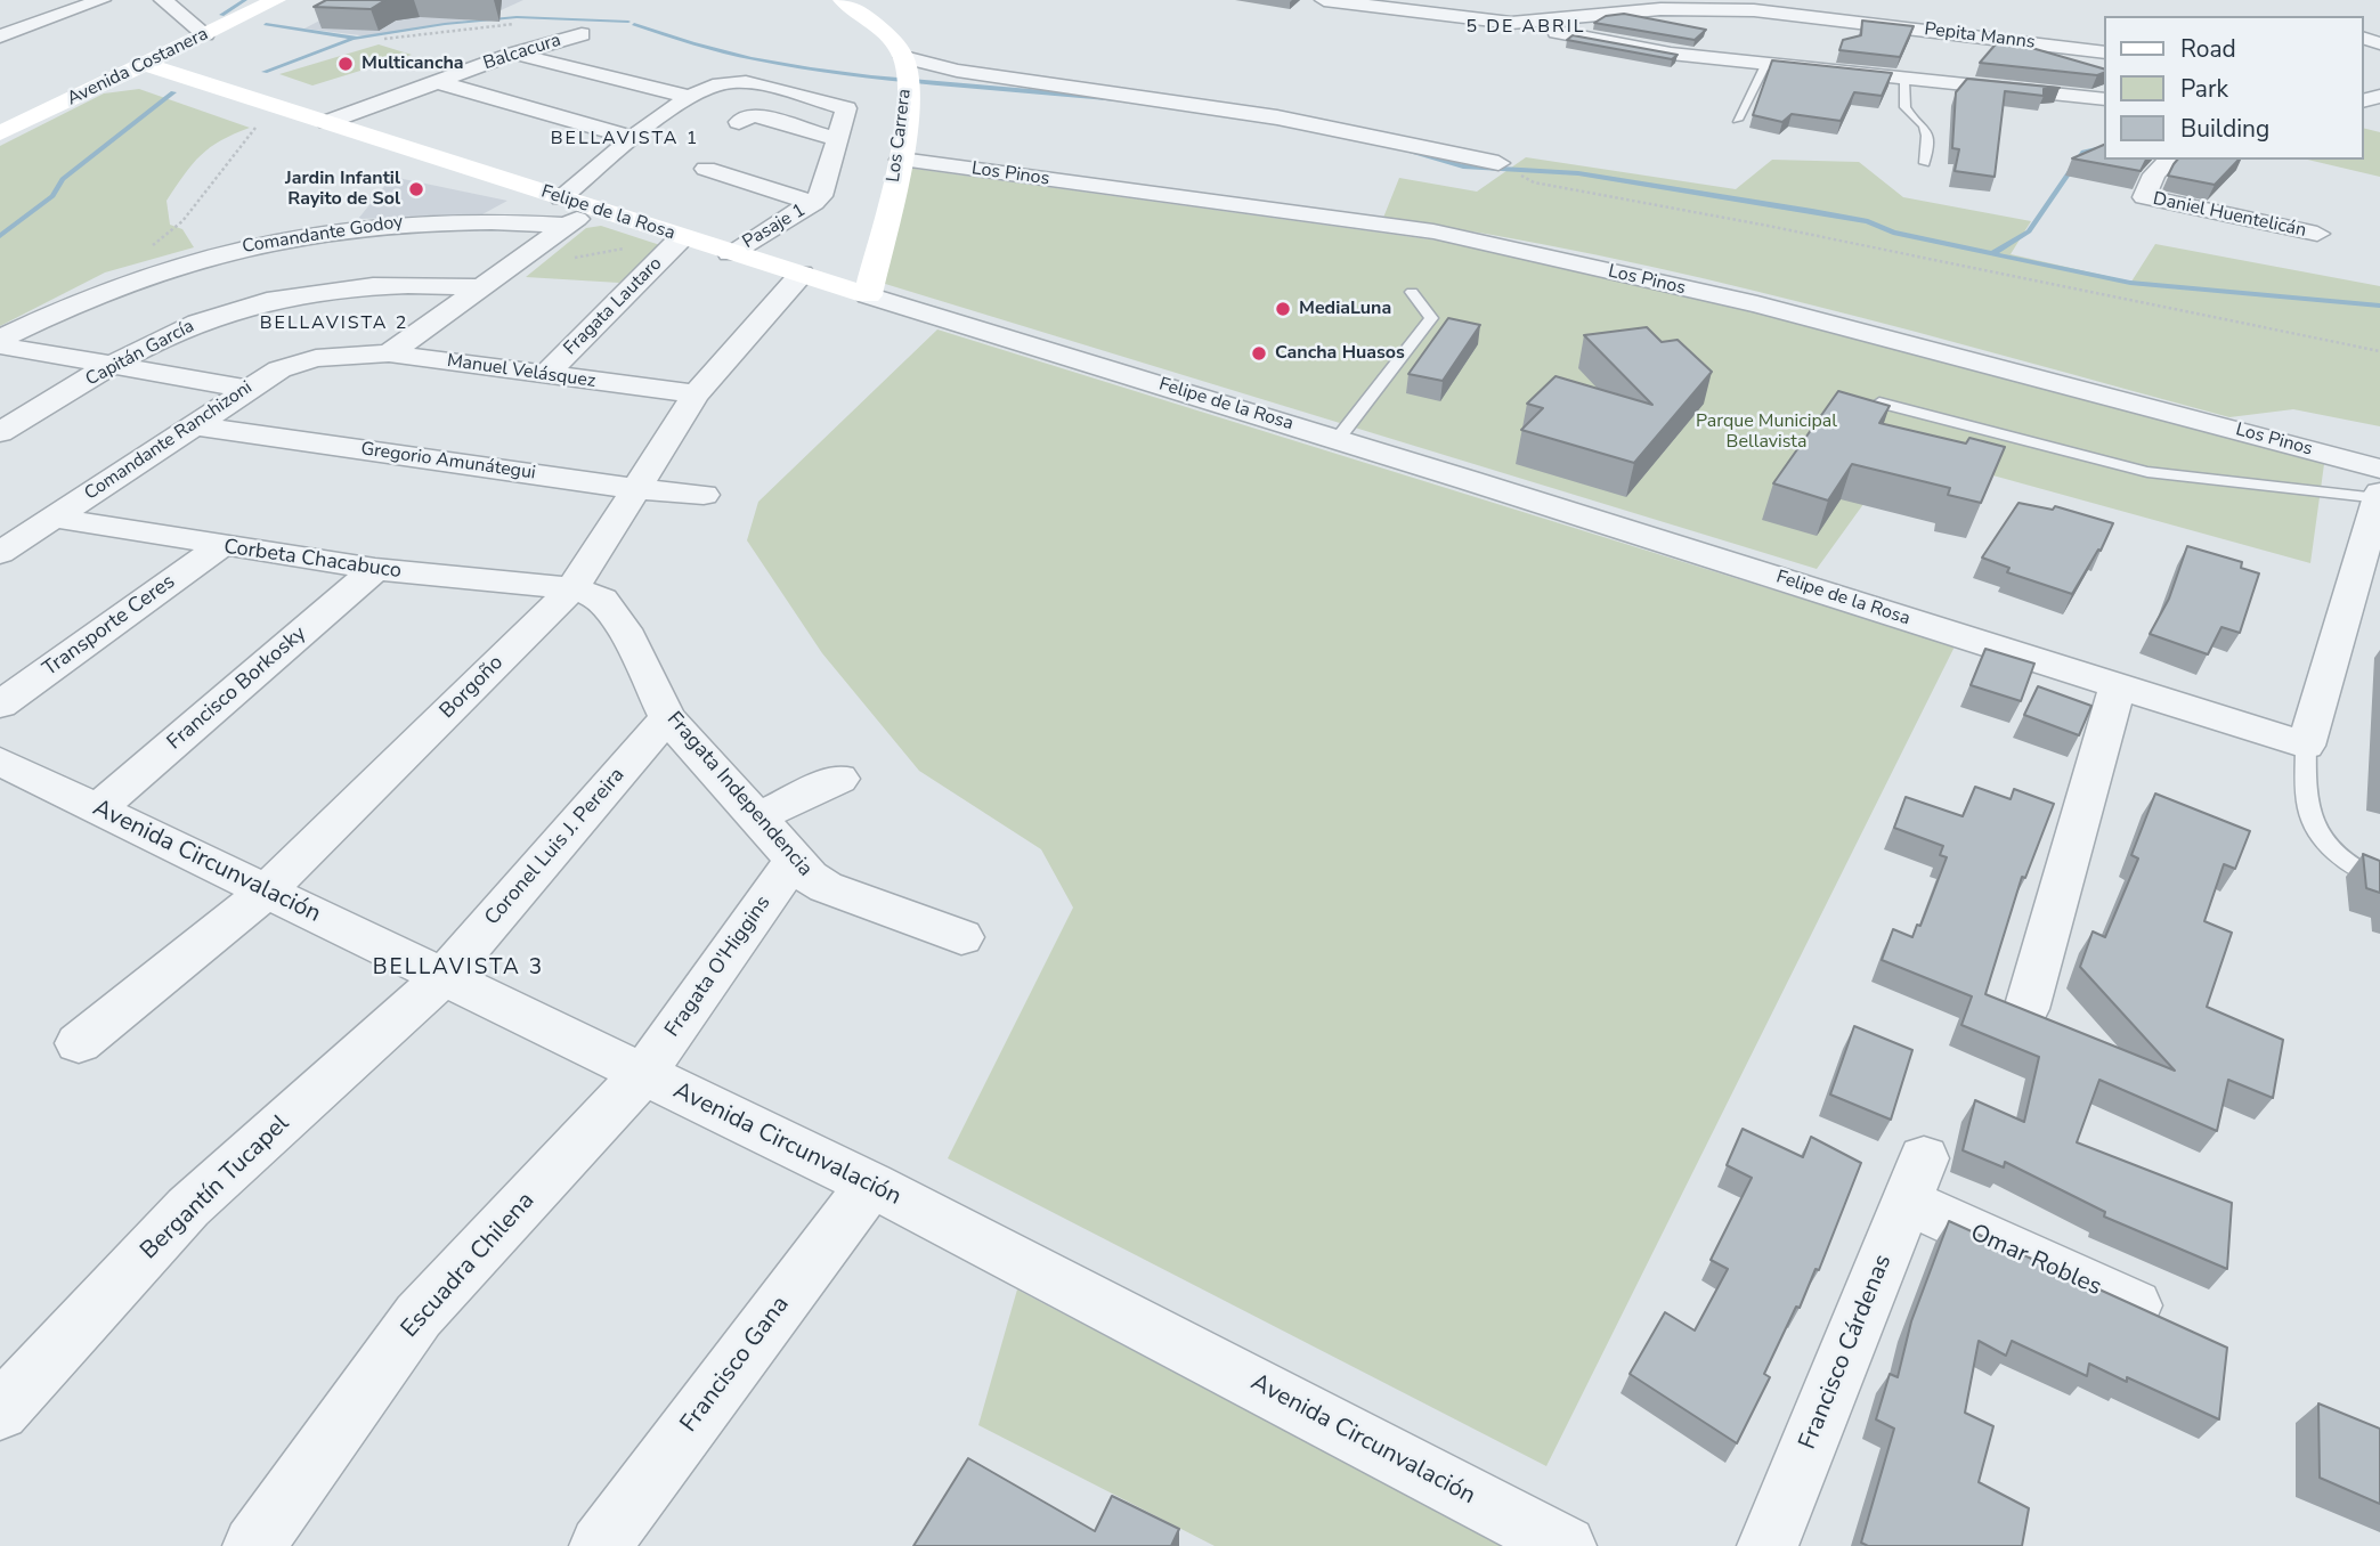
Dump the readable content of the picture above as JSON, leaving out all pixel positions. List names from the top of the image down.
{
  "streets": {
    "street": [
      "Pepita Manns",
      "Balcacura",
      "Avenida Costanera",
      "Los Carrera",
      "Los Pinos",
      "Felipe de la Rosa",
      "Daniel Huentelicán",
      "Pasaje 1",
      "Comandante Godoy",
      "Fragata Lautaro",
      "Capitán García",
      "Manuel Velásquez",
      "Comandante Ranchizoni",
      "Gregorio Amunátegui",
      "Corbeta Chacabuco",
      "Transporte Ceres",
      "Borgoño",
      "Francisco Borkosky",
      "Fragata Independencia",
      "Coronel Luis J. Pereira",
      "Avenida Circunvalación",
      "Fragata O'Higgins",
      "Bergantín Tucapel",
      "Omar Robles",
      "Escuadra Chilena",
      "Francisco Cárdenas",
      "Francisco Gana"
    ]
  },
  "crossings": [
    ["Balcacura", "Felipe de la Rosa"],
    ["Avenida Costanera", "Felipe de la Rosa"],
    ["Los Carrera", "Los Pinos"],
    ["Los Carrera", "Felipe de la Rosa"],
    ["Felipe de la Rosa", "Pasaje 1"],
    ["Felipe de la Rosa", "Fragata Lautaro"],
    ["Felipe de la Rosa", "Borgoño"],
    ["Fragata Lautaro", "Manuel Velásquez"],
    ["Manuel Velásquez", "Comandante Ranchizoni"],
    ["Manuel Velásquez", "Borgoño"],
    ["Comandante Ranchizoni", "Gregorio Amunátegui"],
    ["Comandante Ranchizoni", "Corbeta Chacabuco"],
    ["Gregorio Amunátegui", "Borgoño"],
    ["Corbeta Chacabuco", "Transporte Ceres"],
    ["Corbeta Chacabuco", "Borgoño"],
    ["Corbeta Chacabuco", "Francisco Borkosky"],
    ["Corbeta Chacabuco", "Fragata Independencia"],
    ["Borgoño", "Fragata Independencia"],
    ["Borgoño", "Avenida Circunvalación"],
    ["Francisco Borkosky", "Avenida Circunvalación"],
    ["Fragata Independencia", "Coronel Luis J. Pereira"],
    ["Fragata Independencia", "Fragata O'Higgins"],
    ["Coronel Luis J. Pereira", "Avenida Circunvalación"],
    ["Coronel Luis J. Pereira", "Bergantín Tucapel"],
    ["Avenida Circunvalación", "Fragata O'Higgins"],
    ["Avenida Circunvalación", "Bergantín Tucapel"],
    ["Avenida Circunvalación", "Escuadra Chilena"],
    ["Avenida Circunvalación", "Francisco Gana"],
    ["Fragata O'Higgins", "Escuadra Chilena"],
    ["Omar Robles", "Francisco Cárdenas"]
  ],
  "districts": [
    "5 DE ABRIL",
    "BELLAVISTA 1",
    "BELLAVISTA 2",
    "BELLAVISTA 3"
  ],
  "parks": ["Parque Municipal Bellavista"],
  "places": [
    "Multicancha",
    "Jardin Infantil Rayito de Sol",
    "MediaLuna",
    "Cancha Huasos"
  ],
  "legend": ["Road", "Park", "Building"]
}
